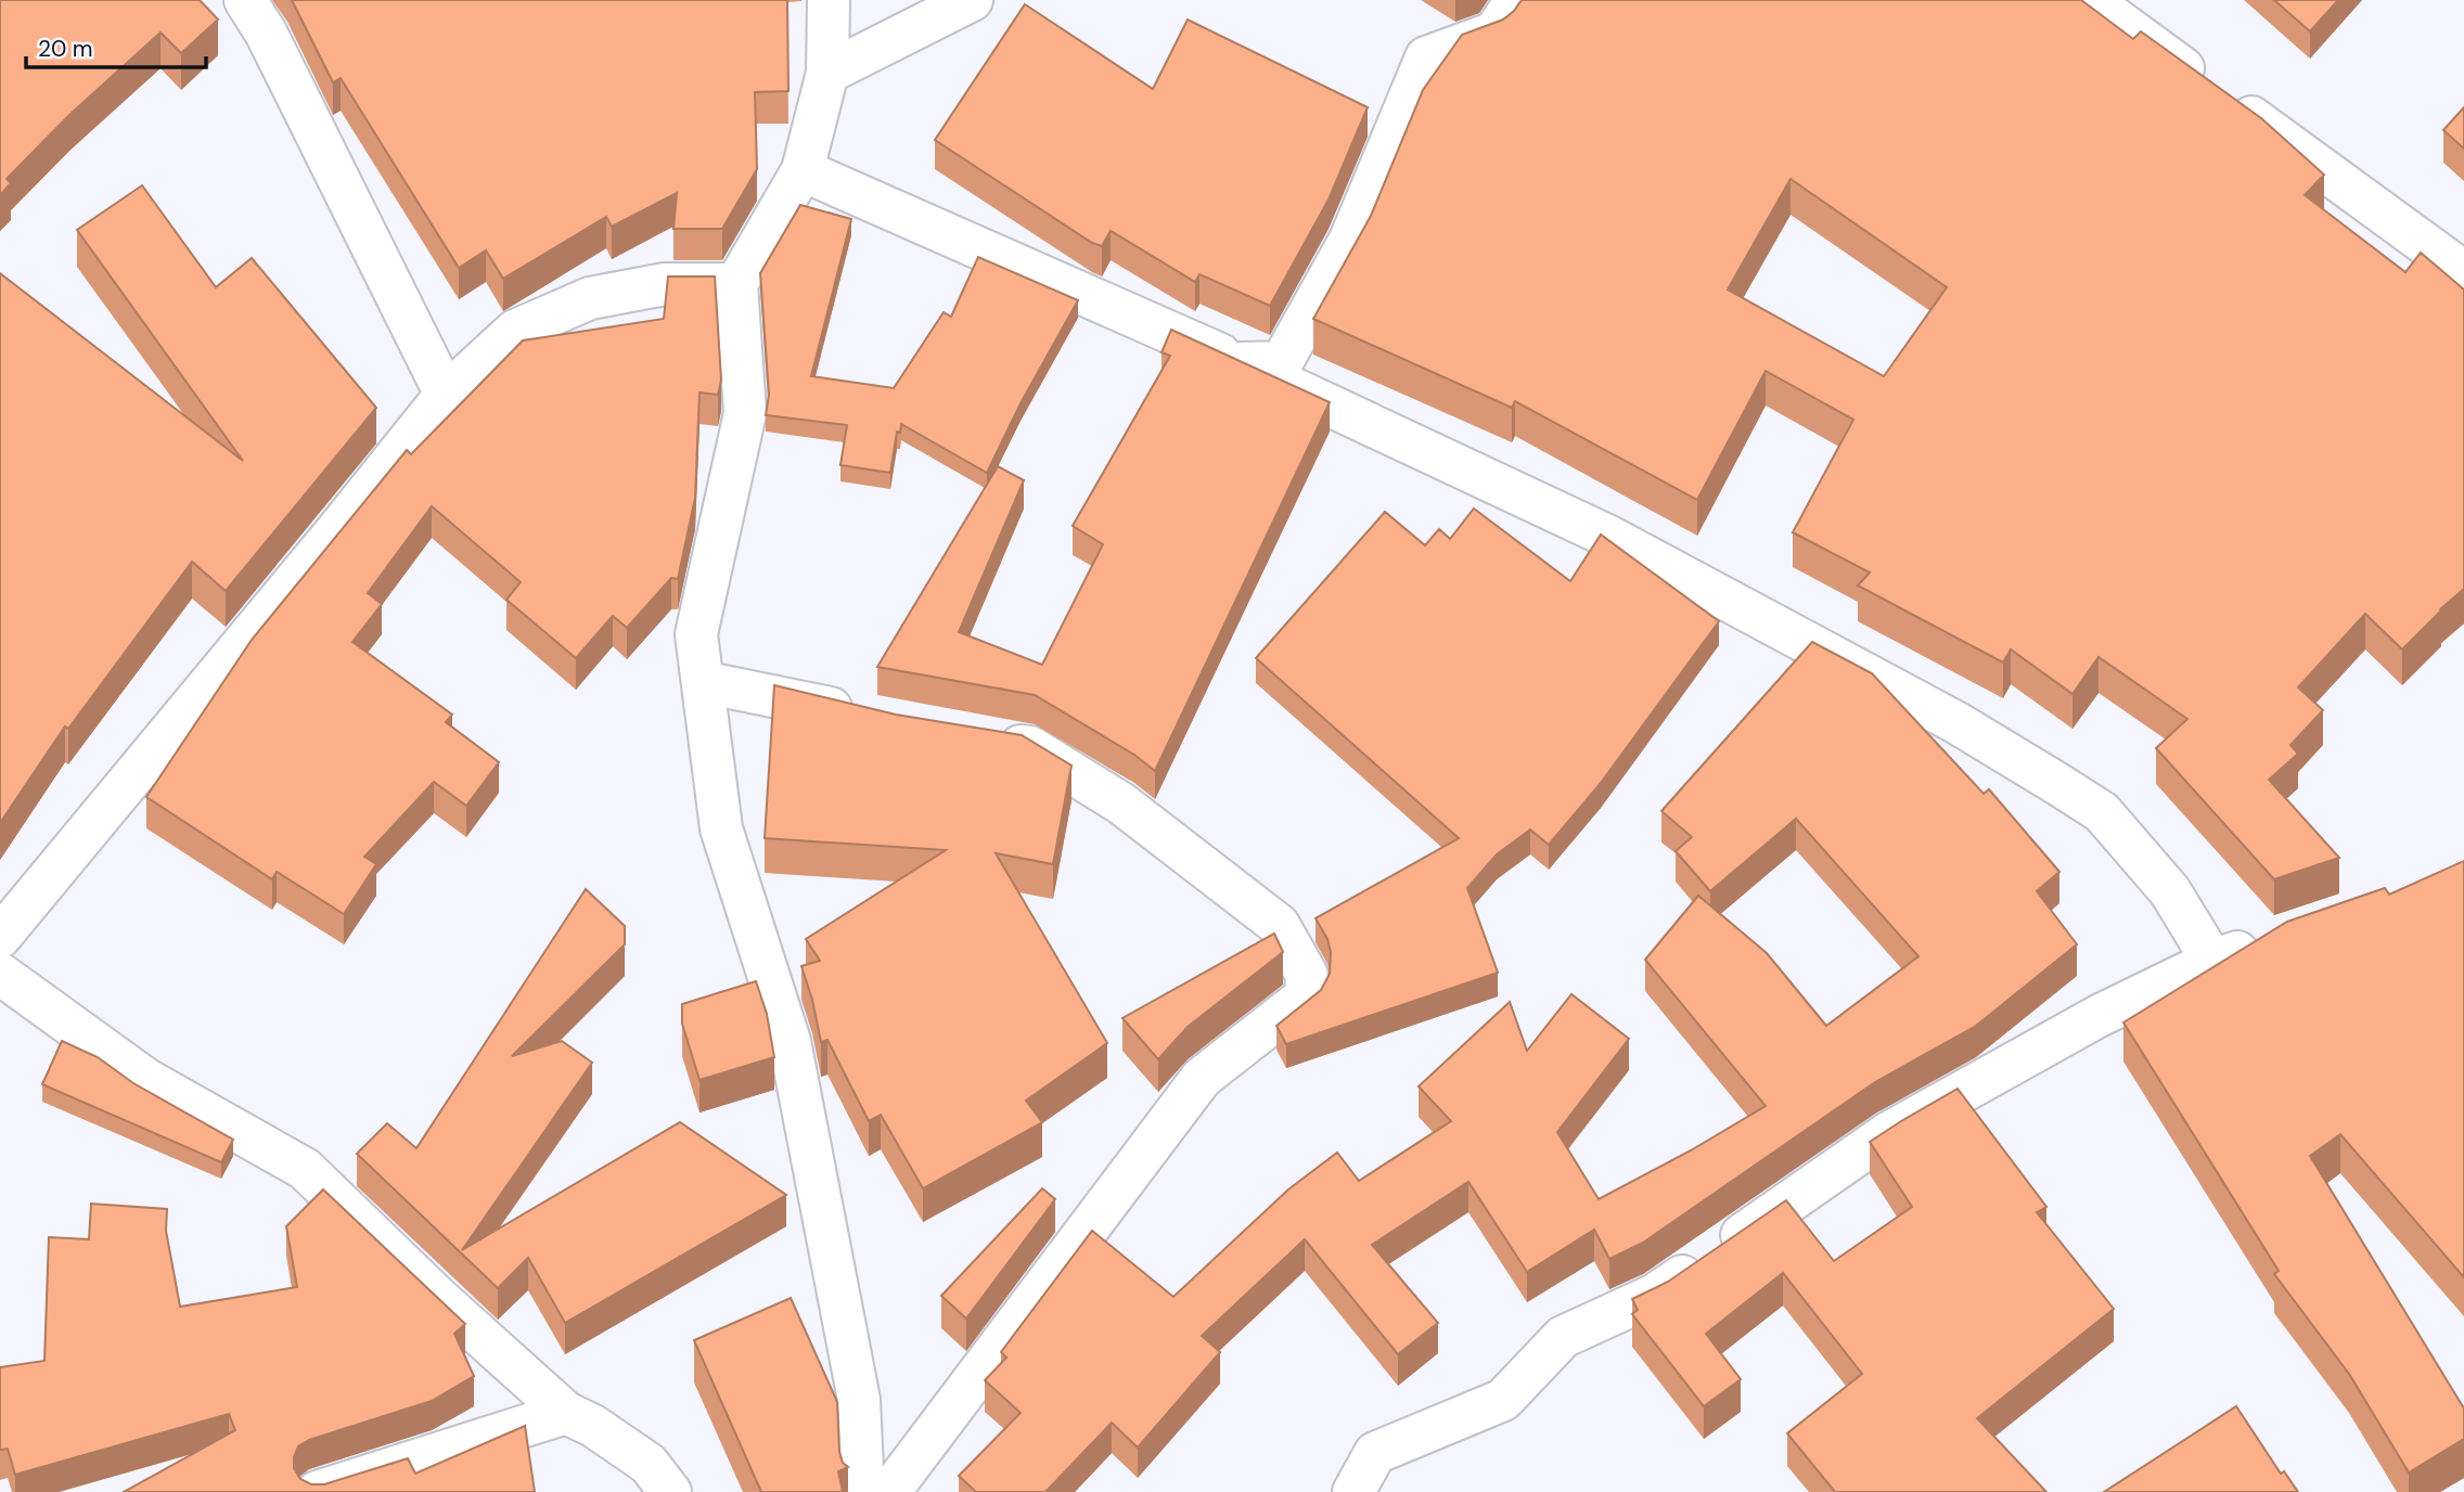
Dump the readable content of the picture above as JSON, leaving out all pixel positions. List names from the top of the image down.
{
  "scale_bar": "20 m"
}
